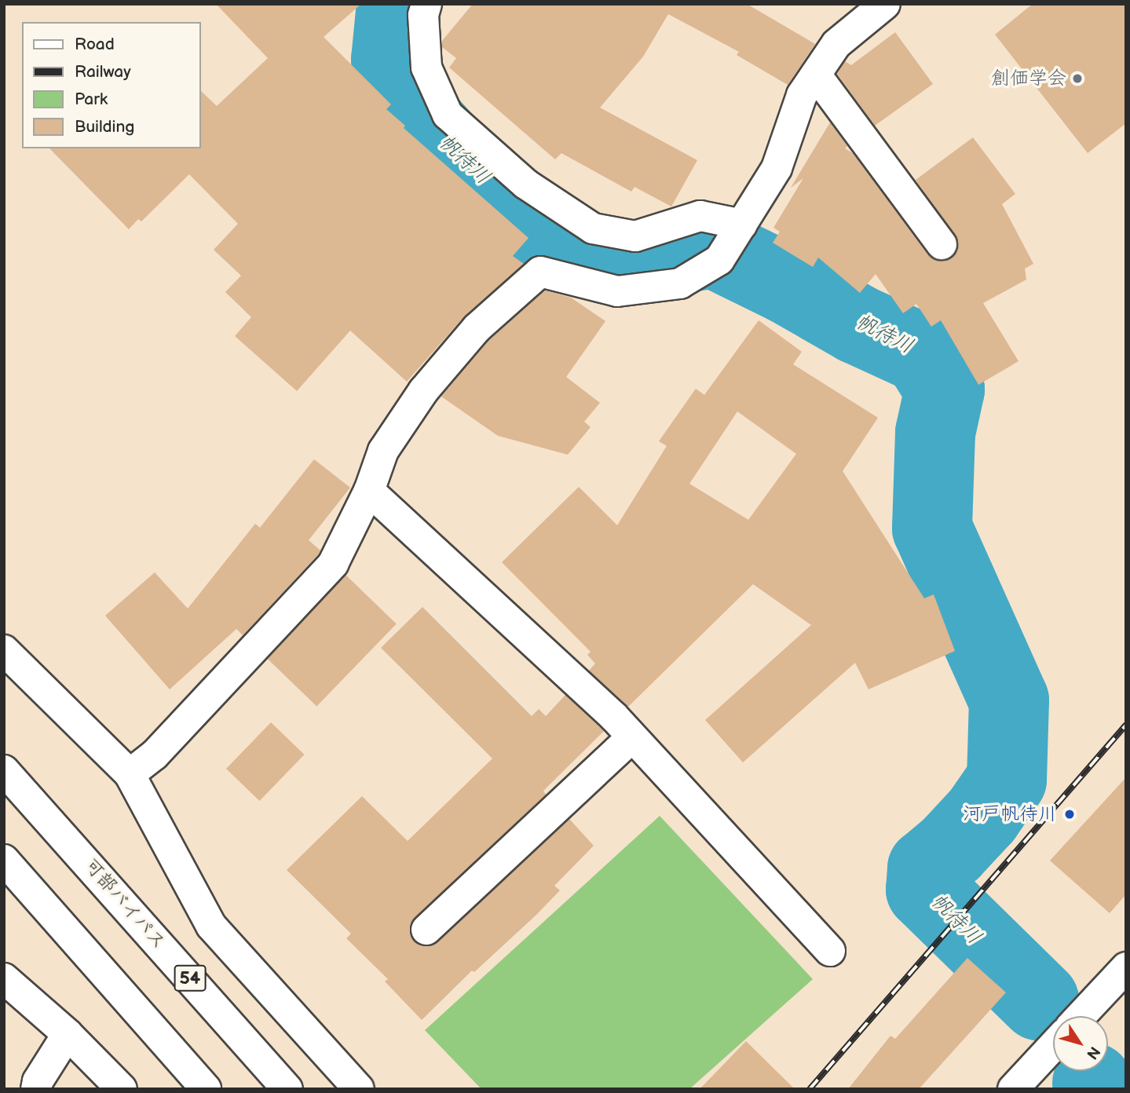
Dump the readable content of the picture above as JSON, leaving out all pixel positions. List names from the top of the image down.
{
  "streets": {
    "main road": ["可部バイパス", "54"]
  },
  "water": ["帆待川"],
  "places": ["創価学会", "河戸帆待川"],
  "legend": [
    "Road",
    "Railway",
    "Park",
    "Building"
  ],
  "north": "bottom right"
}
